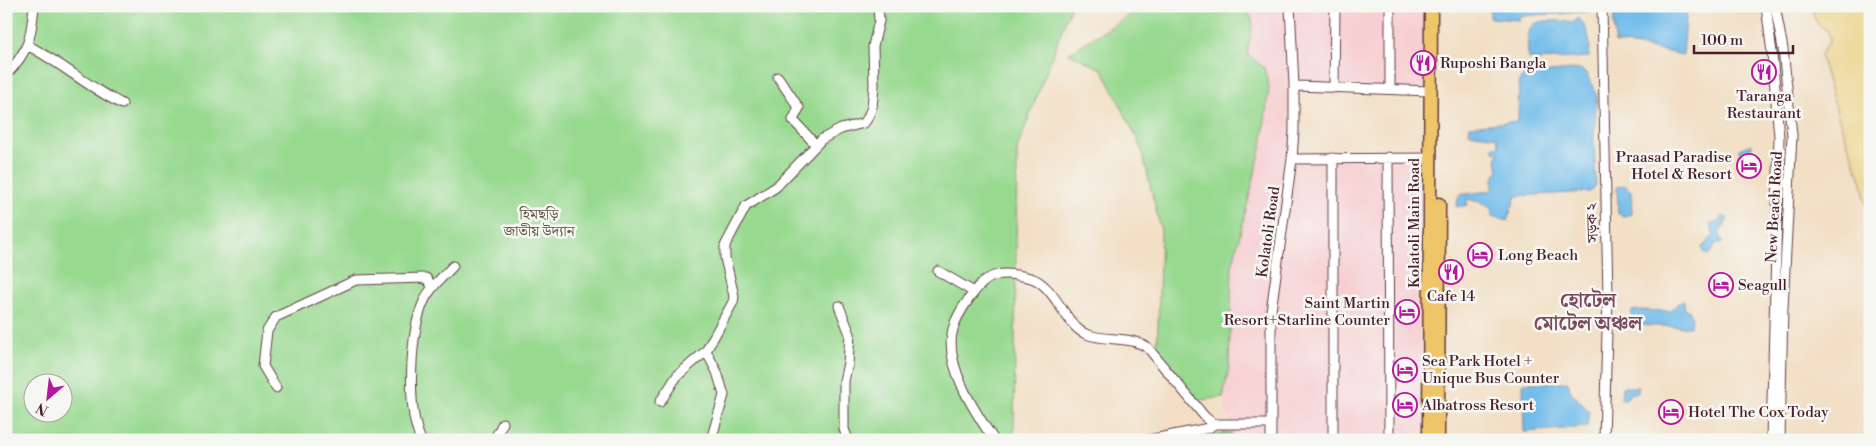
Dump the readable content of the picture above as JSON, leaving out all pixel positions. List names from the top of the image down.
{
  "streets": {
    "highway": ["Kolatoli Main Road"],
    "street": ["New Beach Road", "সড়ক ২", "Kolatoli Road"]
  },
  "districts": ["হোটেল মোটেল অঞ্চল"],
  "parks": ["হিমছড়ি জাতীয় উদ্যান"],
  "places": {
    "restaurant": ["Ruposhi Bangla", "Taranga Restaurant", "Cafe 14"],
    "hotel": [
      "Praasad Paradise Hotel & Resort",
      "Long Beach",
      "Seagull",
      "Saint Martin Resort+Starline Counter",
      "Sea Park Hotel + Unique Bus Counter",
      "Albatross Resort",
      "Hotel The Cox Today"
    ]
  },
  "scale_bar": "100 m",
  "north": "bottom left"
}
